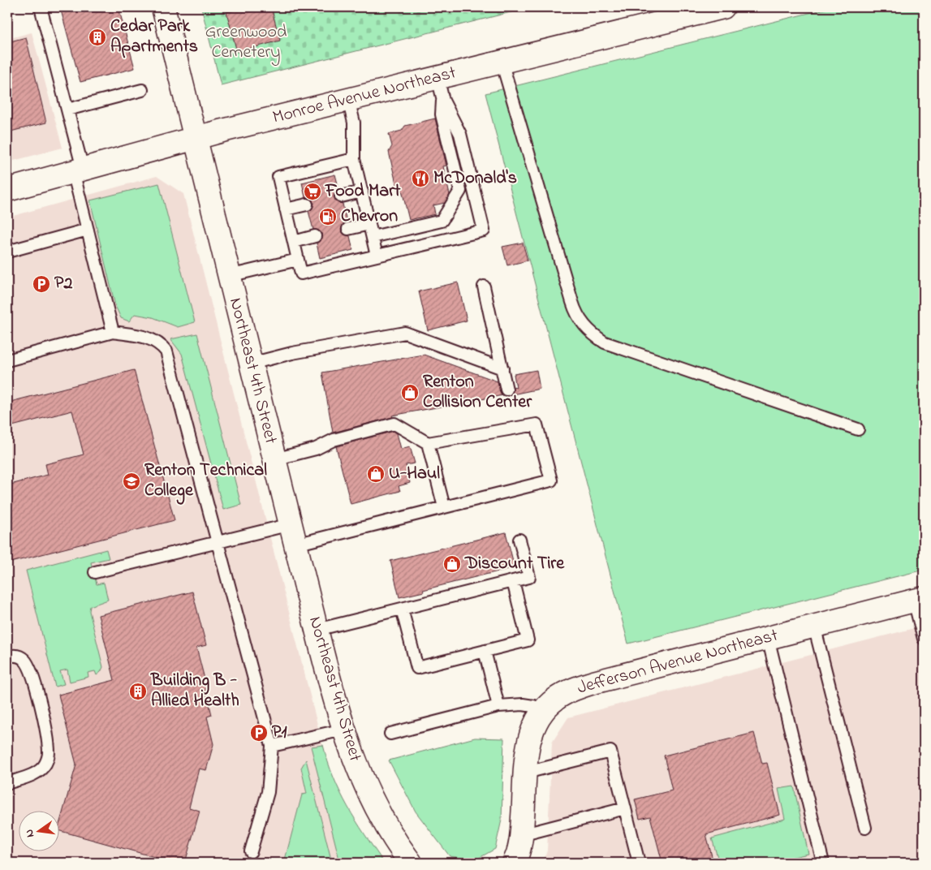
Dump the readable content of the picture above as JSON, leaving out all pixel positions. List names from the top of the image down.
{
  "streets": {
    "street": ["Monroe Avenue Northeast", "Northeast 4th Street", "Jefferson Avenue Northeast"]
  },
  "crossings": [
    ["Monroe Avenue Northeast", "Northeast 4th Street"]
  ],
  "parks": ["Greenwood Cemetery"],
  "places": {
    "building": ["Cedar Park Apartments", "Building B - Allied Health"],
    "restaurant": ["McDonald's"],
    "supermarket": ["Food Mart"],
    "fuel station": ["Chevron"],
    "parking": ["P2", "P1"],
    "shop": ["Renton Collision Center", "U-Haul", "Discount Tire"],
    "school or university": ["Renton Technical College"]
  },
  "north": "left"
}
